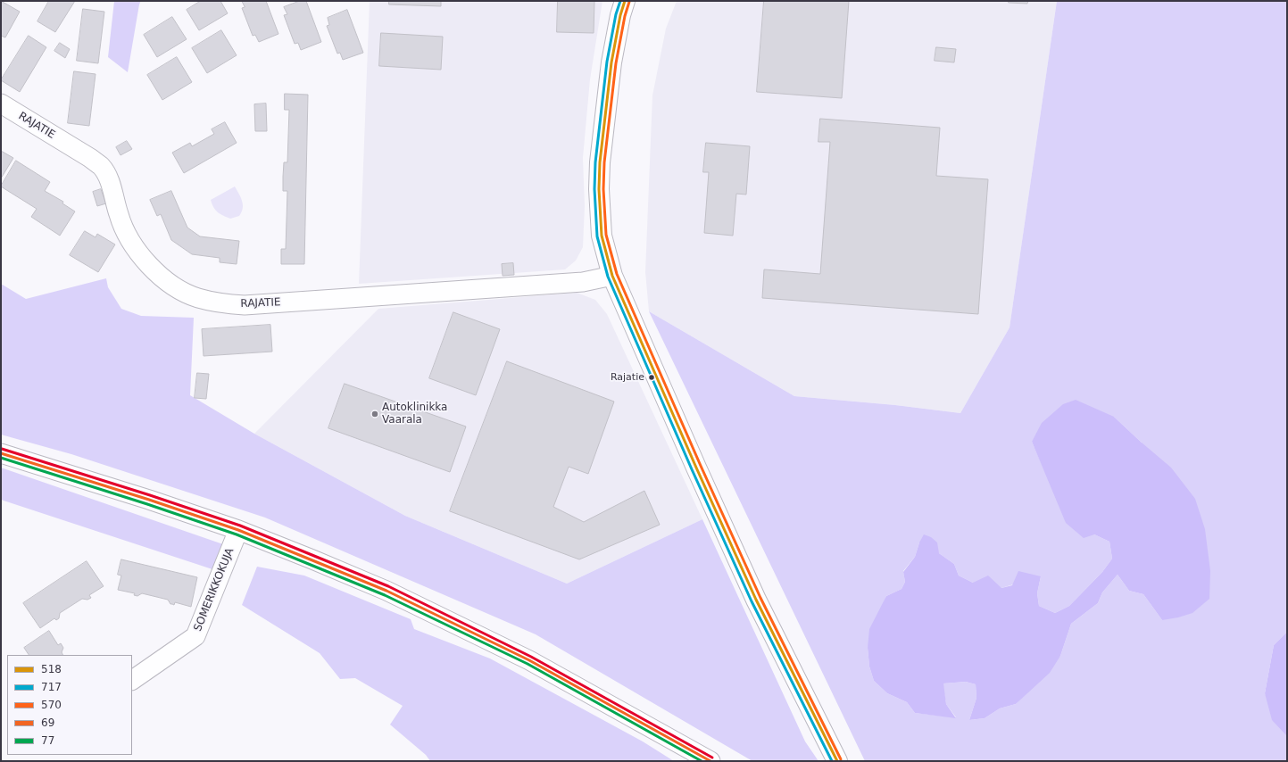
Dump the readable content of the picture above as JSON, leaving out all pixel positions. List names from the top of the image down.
{
  "streets": {
    "street": ["RAJATIE", "SOMERIKKOKUJA"]
  },
  "places": ["Rajatie", "Autoklinikka Vaarala"],
  "lines": [
    "transit line 518",
    "transit line 717",
    "transit line 570",
    "transit line 69",
    "transit line 77"
  ],
  "legend": [
    "518",
    "717",
    "570",
    "69",
    "77"
  ]
}
